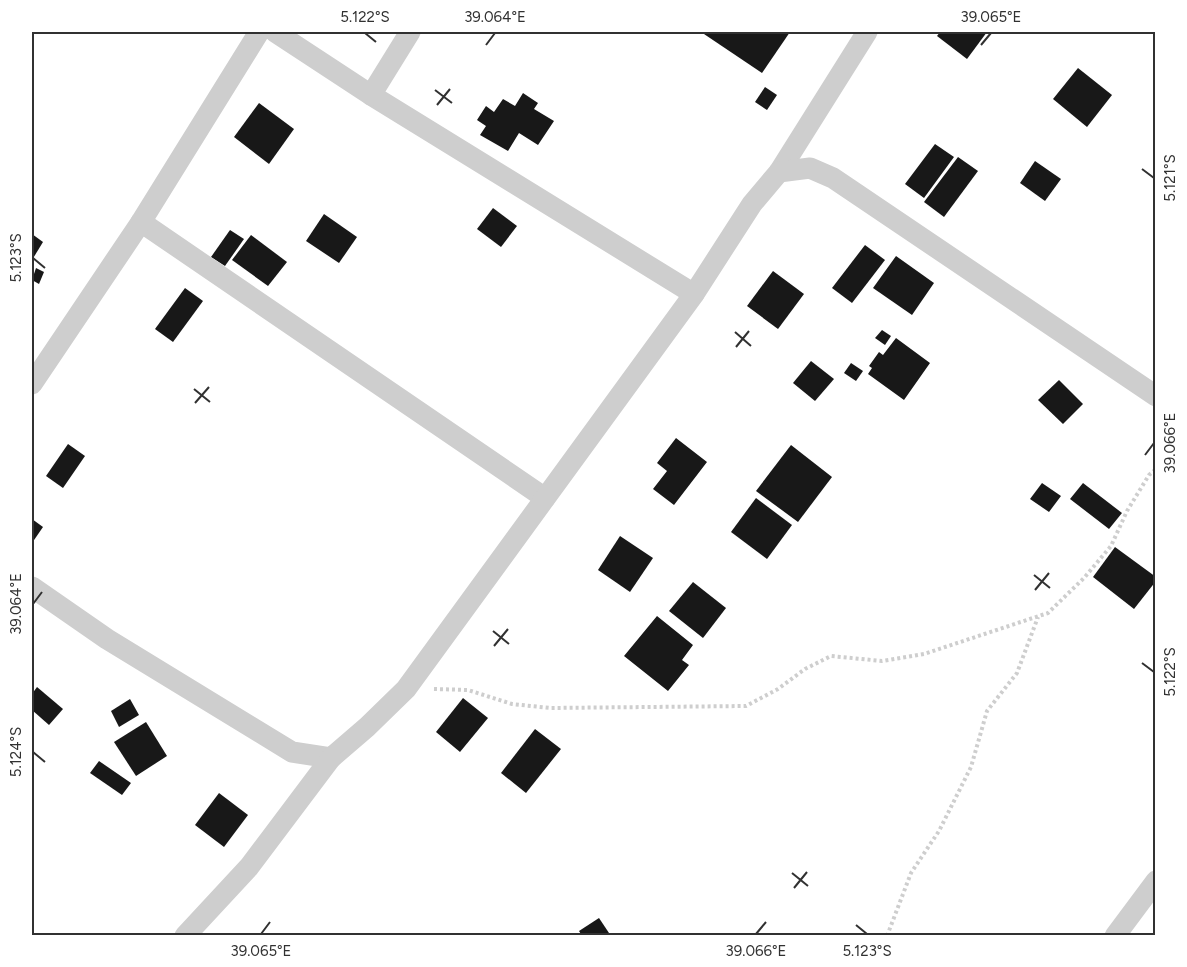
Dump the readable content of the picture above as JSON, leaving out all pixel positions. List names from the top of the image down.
{
  "coordinates": [
    "5.122°S",
    "39.064°E",
    "39.065°E",
    "5.121°S",
    "5.123°S",
    "39.066°E",
    "5.124°S"
  ]
}
